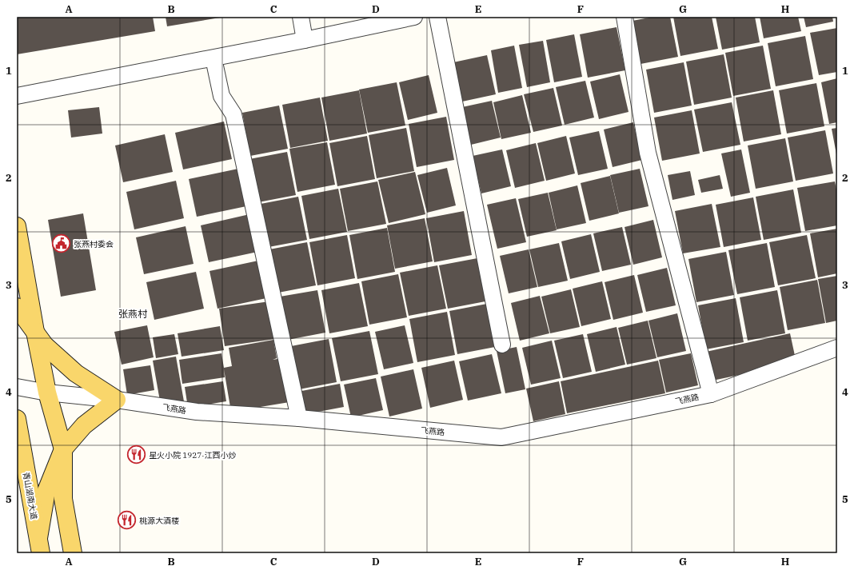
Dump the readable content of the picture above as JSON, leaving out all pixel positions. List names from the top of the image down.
{
  "streets": {
    "main road": ["青山湖南大道"],
    "street": ["飞燕路"]
  },
  "districts": ["张燕村"],
  "places": {
    "public building": ["张燕村委会"],
    "restaurant": ["星火小院 1927·江西小炒", "桃源大酒楼"]
  },
  "grid": {
    "columns": [
      "A",
      "B",
      "C",
      "D",
      "E",
      "F",
      "G",
      "H"
    ],
    "rows": [
      "1",
      "2",
      "3",
      "4",
      "5"
    ]
  }
}
